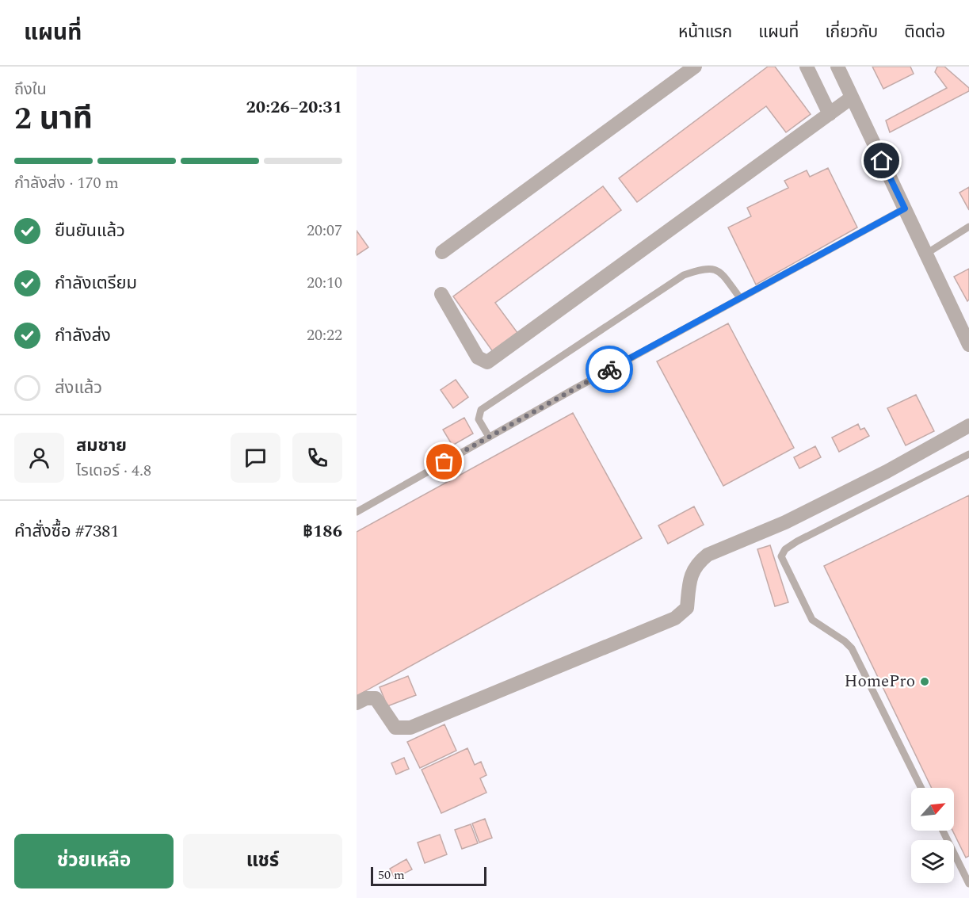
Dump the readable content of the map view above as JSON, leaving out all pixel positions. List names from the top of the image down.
{
  "places": ["HomePro"],
  "scale_bar": "50 m",
  "north": "top right",
  "page": {
    "header": "แผนที่",
    "nav": [
      "หน้าแรก",
      "แผนที่",
      "เกี่ยวกับ",
      "ติดต่อ"
    ],
    "heading": ["2 นาที", "ถึงใน", "20:26–20:31"],
    "panel": [
      "สมชาย",
      "ไรเดอร์ · 4.8",
      "คำสั่งซื้อ #7381",
      "฿186"
    ],
    "bar": "กำลังส่ง · 170 m",
    "list": [
      ["ยืนยันแล้ว", "20:07"],
      ["กำลังเตรียม", "20:10"],
      ["กำลังส่ง", "20:22"],
      "ส่งแล้ว"
    ],
    "buttons": ["ช่วยเหลือ", "แชร์"],
    "scale": "50 m"
  }
}
